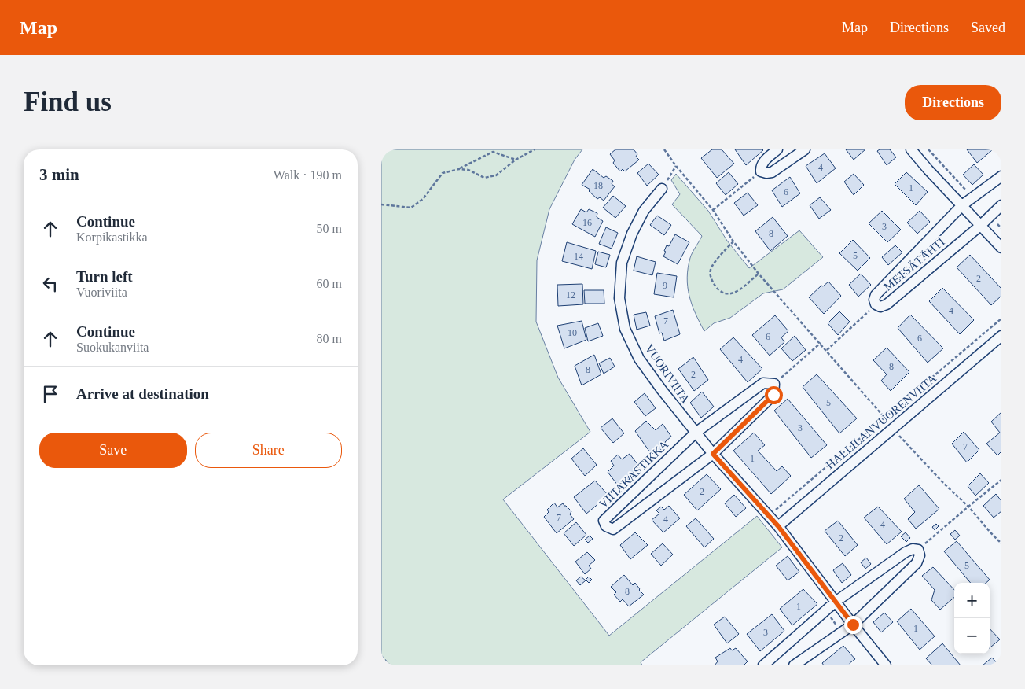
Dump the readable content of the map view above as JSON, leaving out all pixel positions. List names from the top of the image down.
{
  "streets": {
    "street": [
      "METSÄTÄHTI",
      "VUORIVIITA",
      "HALLILANVUORENVIITA",
      "VIITAKASTIKKA"
    ]
  },
  "crossings": [
    ["VUORIVIITA", "HALLILANVUORENVIITA"],
    ["VUORIVIITA", "VIITAKASTIKKA"]
  ],
  "house_numbers": [
    "4",
    "18",
    "1",
    "6",
    "16",
    "3",
    "8",
    "5",
    "14",
    "2",
    "9",
    "12",
    "4",
    "7",
    "10",
    "6",
    "6",
    "4",
    "8",
    "8",
    "2",
    "5",
    "3",
    "7",
    "1",
    "2",
    "7",
    "4",
    "4",
    "2",
    "5",
    "8",
    "1",
    "1",
    "3"
  ],
  "page": {
    "header": "Map",
    "nav": ["Map", "Directions", "Saved"],
    "buttons": [
      "Directions",
      ["Save", "Share"]
    ],
    "title": "Find us",
    "heading": ["3 min", "Walk · 190 m"],
    "list": [
      ["Continue", "Korpikastikka", "50 m"],
      ["Turn left", "Vuoriviita", "60 m"],
      ["Continue", "Suokukanviita", "80 m"],
      "Arrive at destination"
    ],
    "map_buttons": ["+", "−"]
  }
}
